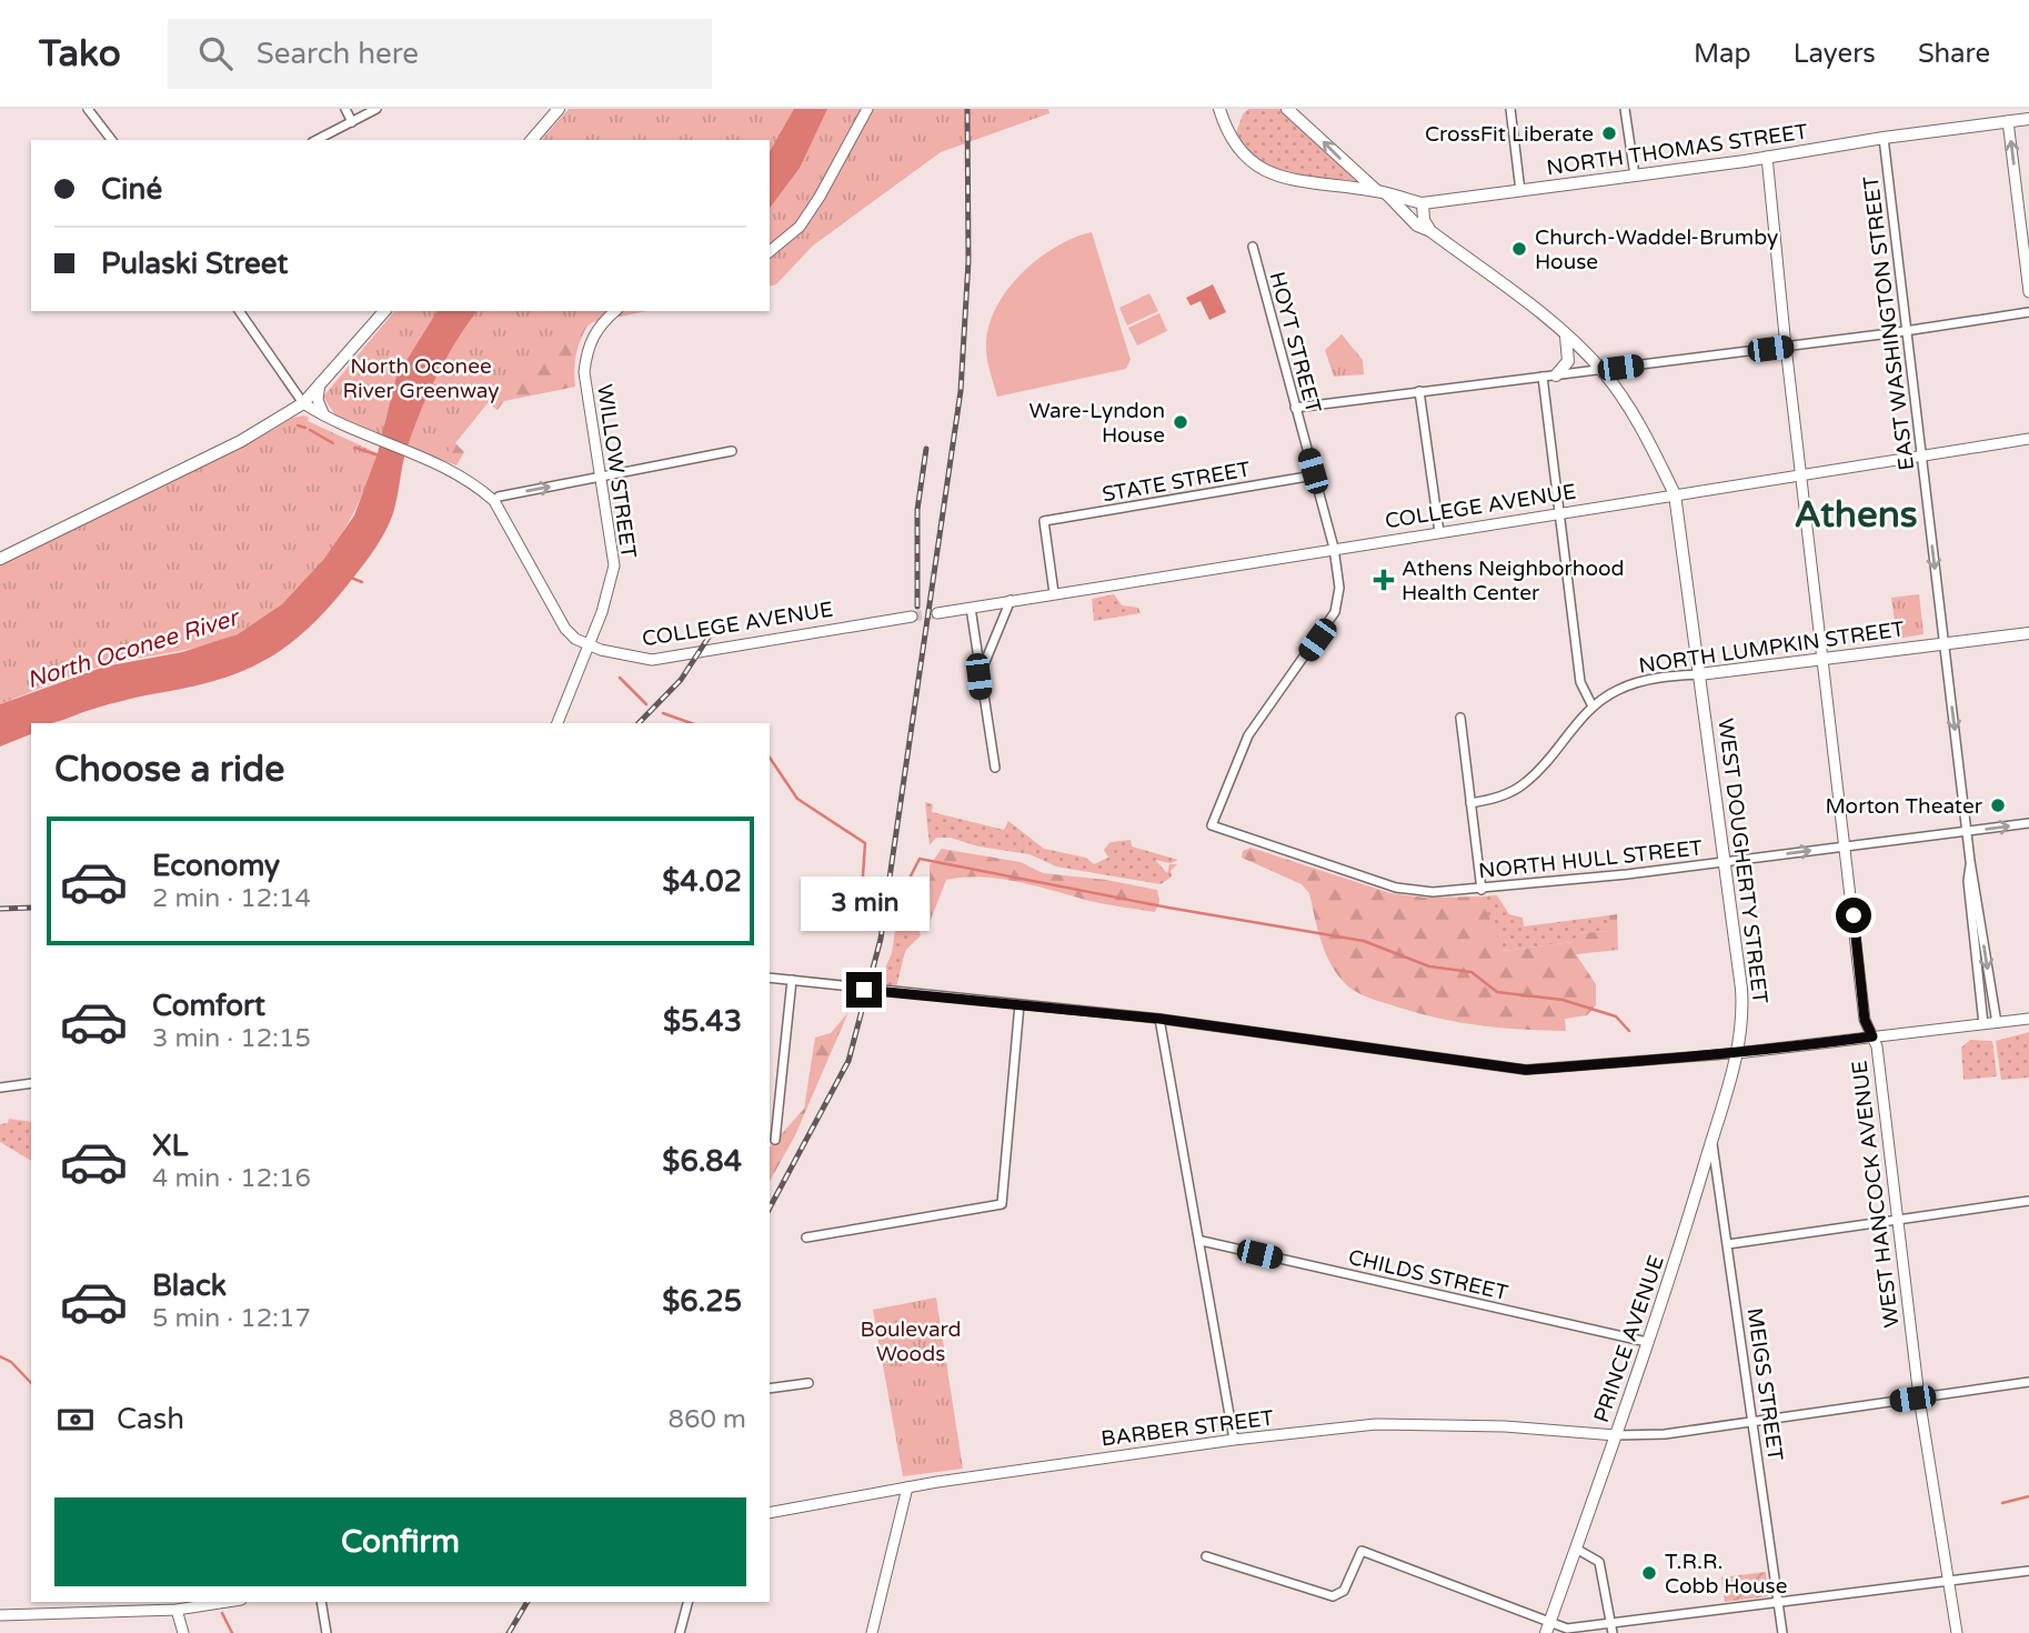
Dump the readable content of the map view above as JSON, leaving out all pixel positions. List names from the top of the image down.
{
  "streets": {
    "main road": [
      "NORTH THOMAS STREET",
      "NORTH LUMPKIN STREET",
      "WEST DOUGHERTY STREET",
      "PRINCE AVENUE"
    ],
    "street": [
      "EAST WASHINGTON STREET",
      "HOYT STREET",
      "WILLOW STREET",
      "STATE STREET",
      "COLLEGE AVENUE",
      "NORTH HULL STREET",
      "WEST HANCOCK AVENUE",
      "CHILDS STREET",
      "MEIGS STREET",
      "BARBER STREET"
    ]
  },
  "crossings": [
    ["NORTH THOMAS STREET", "EAST WASHINGTON STREET"],
    ["NORTH THOMAS STREET", "WEST HANCOCK AVENUE"],
    ["EAST WASHINGTON STREET", "COLLEGE AVENUE"],
    ["EAST WASHINGTON STREET", "NORTH LUMPKIN STREET"],
    ["EAST WASHINGTON STREET", "NORTH HULL STREET"],
    ["HOYT STREET", "STATE STREET"],
    ["HOYT STREET", "COLLEGE AVENUE"],
    ["HOYT STREET", "NORTH HULL STREET"],
    ["WILLOW STREET", "COLLEGE AVENUE"],
    ["STATE STREET", "COLLEGE AVENUE"],
    ["COLLEGE AVENUE", "WEST DOUGHERTY STREET"],
    ["COLLEGE AVENUE", "WEST HANCOCK AVENUE"],
    ["NORTH LUMPKIN STREET", "WEST DOUGHERTY STREET"],
    ["NORTH LUMPKIN STREET", "WEST HANCOCK AVENUE"],
    ["NORTH HULL STREET", "WEST DOUGHERTY STREET"],
    ["NORTH HULL STREET", "WEST HANCOCK AVENUE"],
    ["WEST DOUGHERTY STREET", "PRINCE AVENUE"],
    ["CHILDS STREET", "PRINCE AVENUE"],
    ["PRINCE AVENUE", "MEIGS STREET"],
    ["PRINCE AVENUE", "BARBER STREET"]
  ],
  "one_way": ["EAST WASHINGTON STREET"],
  "districts": ["Athens"],
  "water": ["North Oconee River"],
  "parks": ["North Oconee River Greenway", "Boulevard Woods"],
  "places": {
    "other": [
      "CrossFit Liberate",
      "Church-Waddel-Brumby House",
      "Ware-Lyndon House",
      "Morton Theater",
      "T.R.R. Cobb House"
    ],
    "health": ["Athens Neighborhood Health Center"]
  },
  "page": {
    "header": "Tako",
    "search": "Search here",
    "nav": ["Map", "Layers", "Share"],
    "banner": ["Ciné", "Pulaski Street"],
    "heading": "Choose a ride",
    "list": [
      {
        "name": "Economy",
        "note": "2 min · 12:14",
        "value": "$4.02"
      },
      {
        "name": "Comfort",
        "note": "3 min · 12:15",
        "value": "$5.43"
      },
      {
        "name": "XL",
        "note": "4 min · 12:16",
        "value": "$6.84"
      },
      {
        "name": "Black",
        "note": "5 min · 12:17",
        "value": "$6.25"
      }
    ],
    "bubble": "3 min",
    "pay": ["Cash", "860 m"],
    "buttons": "Confirm"
  }
}
